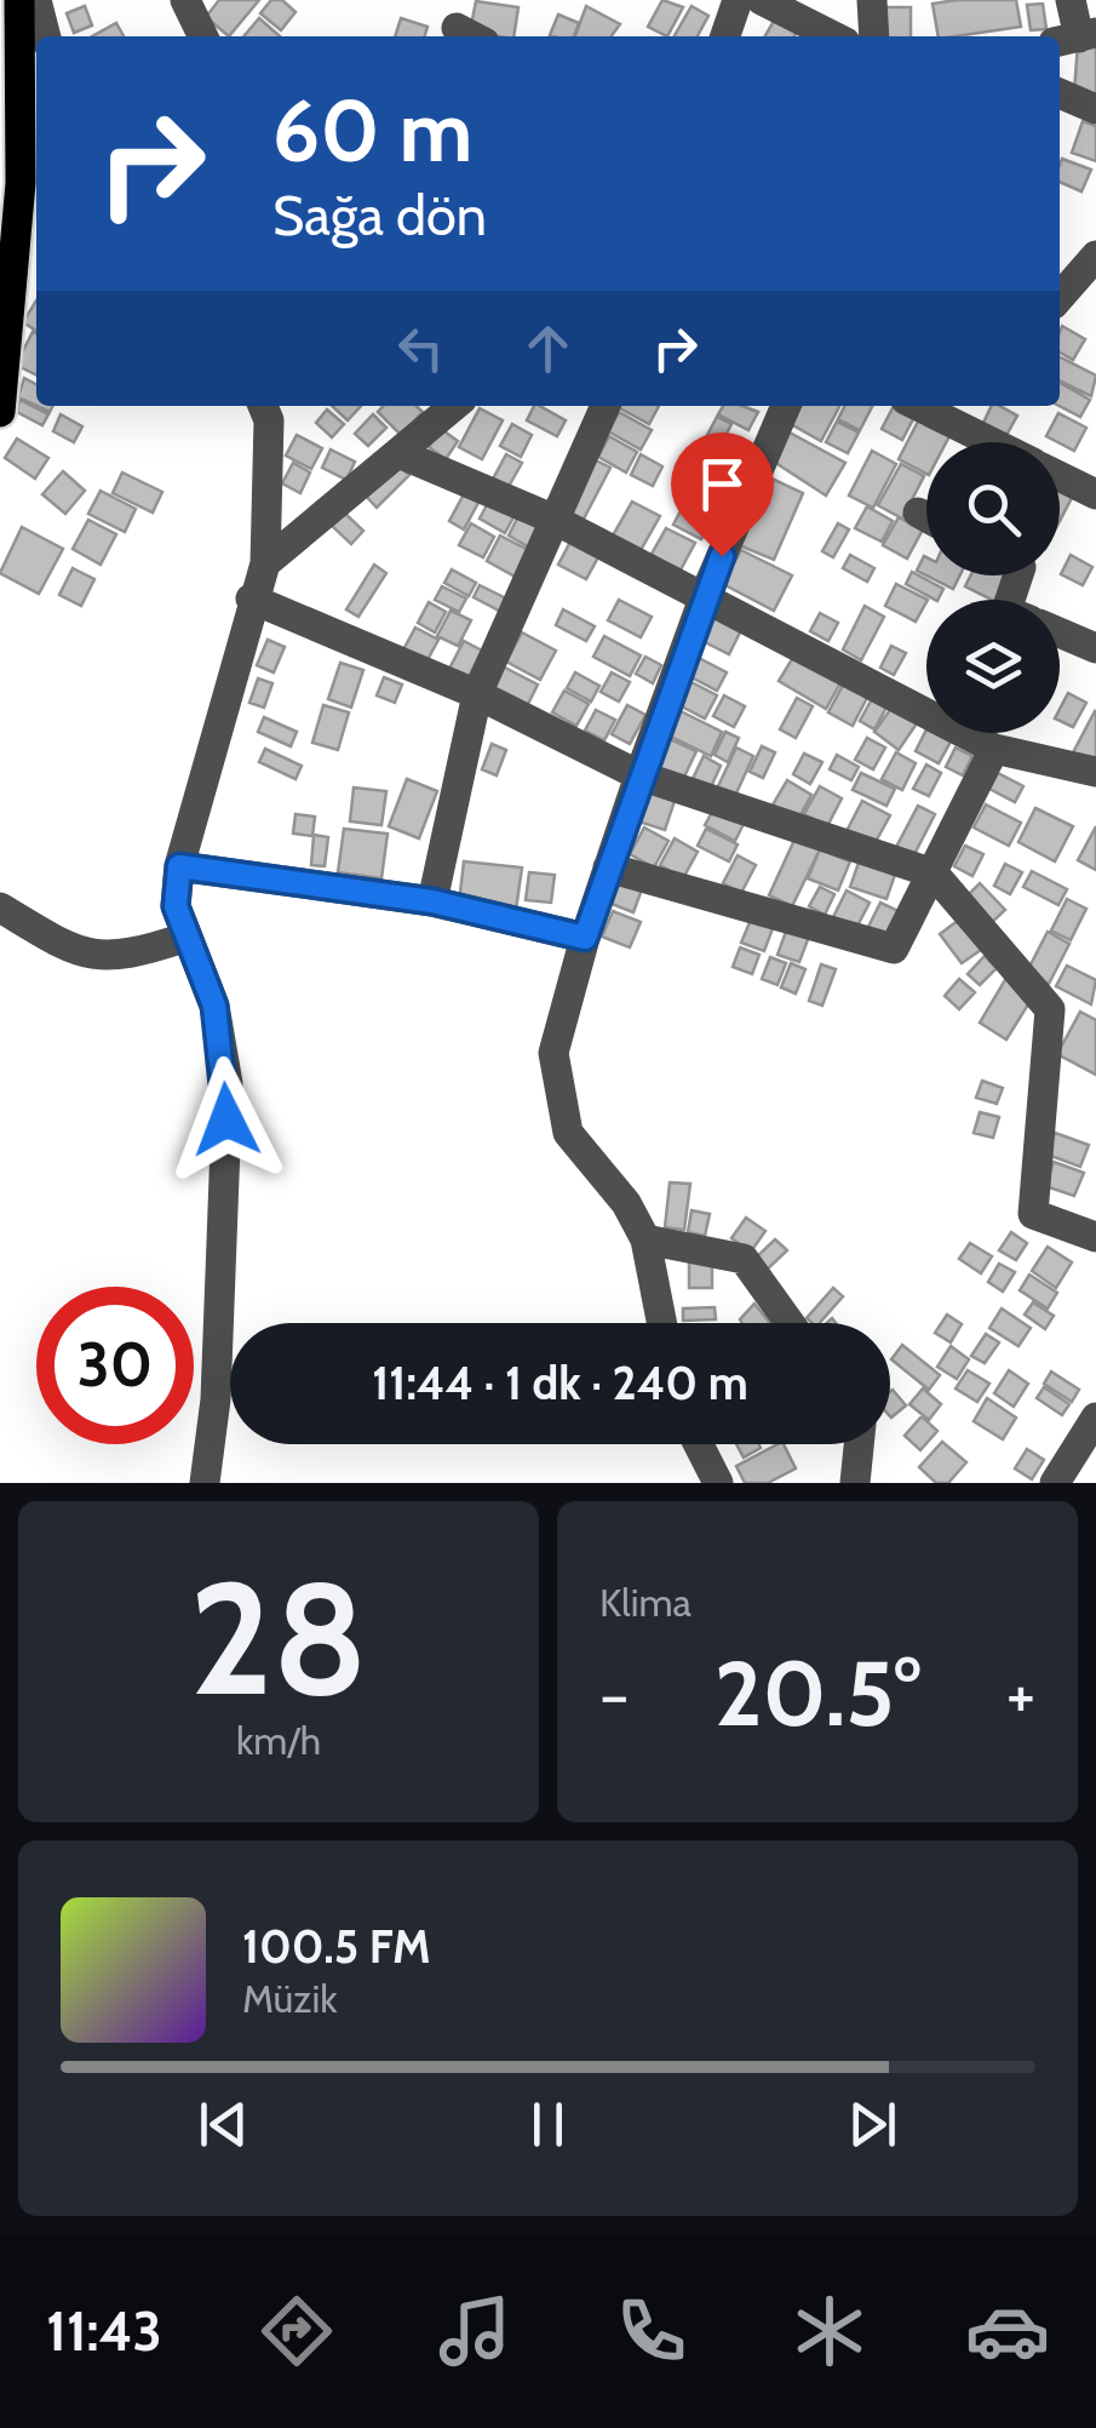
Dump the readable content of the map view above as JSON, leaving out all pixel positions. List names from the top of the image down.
{
  "page": {
    "turn": ["60 m", "Sağa dön"],
    "limit": "30",
    "trip": "11:44 · 1 dk · 240 m",
    "tile": [
      ["28", "km/h"],
      "Klima"
    ],
    "heat": ["−", "20.5°", "+"],
    "song": ["100.5 FM", "Müzik"],
    "tabs": "11:43"
  }
}
